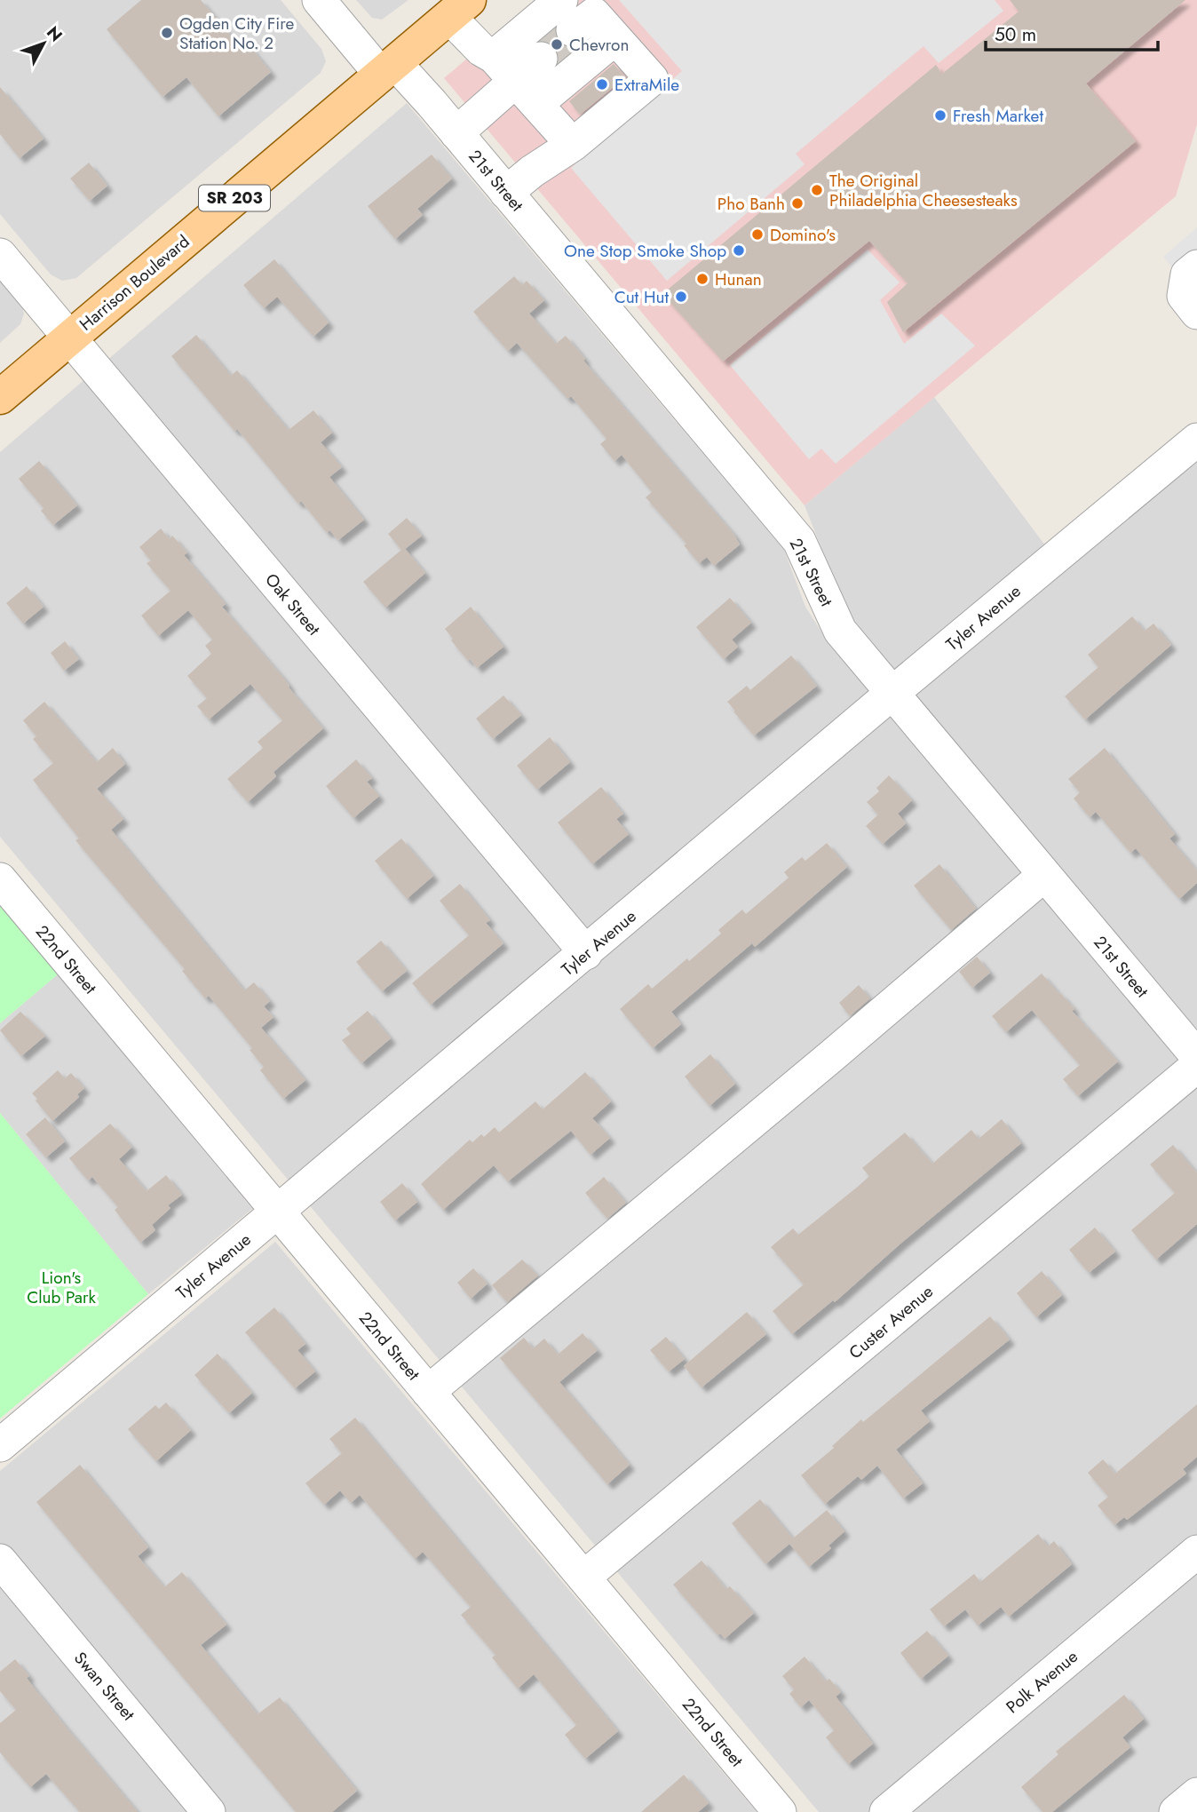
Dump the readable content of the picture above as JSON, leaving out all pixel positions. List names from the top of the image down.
{
  "streets": {
    "main road": ["SR 203", "Harrison Boulevard"],
    "street": [
      "21st Street",
      "Oak Street",
      "Tyler Avenue",
      "22nd Street",
      "Custer Avenue",
      "Polk Avenue",
      "Swan Street"
    ]
  },
  "crossings": [
    ["21st Street", "Harrison Boulevard"],
    ["21st Street", "Tyler Avenue"],
    ["Harrison Boulevard", "Oak Street"],
    ["Oak Street", "Tyler Avenue"],
    ["Tyler Avenue", "22nd Street"],
    ["22nd Street", "Custer Avenue"]
  ],
  "parks": ["Lion's Club Park"],
  "places": [
    "Ogden City Fire Station No. 2",
    "Chevron",
    "ExtraMile",
    "Fresh Market",
    "The Original Philadelphia Cheesesteaks",
    "Pho Banh",
    "Domino's",
    "One Stop Smoke Shop",
    "Hunan",
    "Cut Hut"
  ],
  "scale_bar": "50 m",
  "north": "top right"
}
